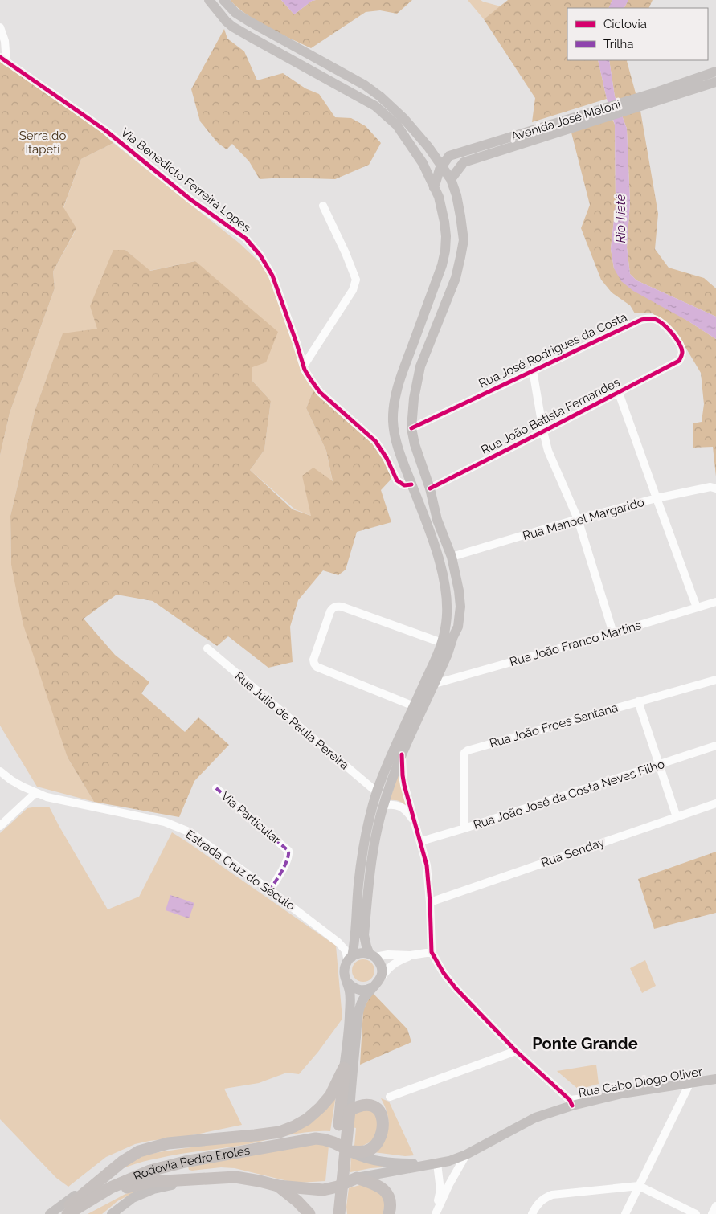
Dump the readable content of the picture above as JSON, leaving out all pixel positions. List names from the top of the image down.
{
  "streets": {
    "highway": ["Rodovia Pedro Eroles"],
    "main road": ["Avenida José Meloni", "Rua Cabo Diogo Oliver"],
    "street": [
      "Via Benedicto Ferreira Lopes",
      "Rua José Rodrigues da Costa",
      "Rua João Batista Fernandes",
      "Rua Manoel Margarido",
      "Rua João Franco Martins",
      "Rua Júlio de Paula Pereira",
      "Rua João Froes Santana",
      "Rua João José da Costa Neves Filho",
      "Via Particular",
      "Rua Senday",
      "Estrada Cruz do Século"
    ]
  },
  "crossings": [
    ["Rua José Rodrigues da Costa", "Rua João Batista Fernandes"],
    ["Rua João Froes Santana", "Rua João José da Costa Neves Filho"],
    ["Via Particular", "Estrada Cruz do Século"]
  ],
  "districts": ["Ponte Grande"],
  "water": ["Rio Tietê"],
  "parks": ["Serra do Itapeti"],
  "legend": ["Ciclovia", "Trilha"]
}
